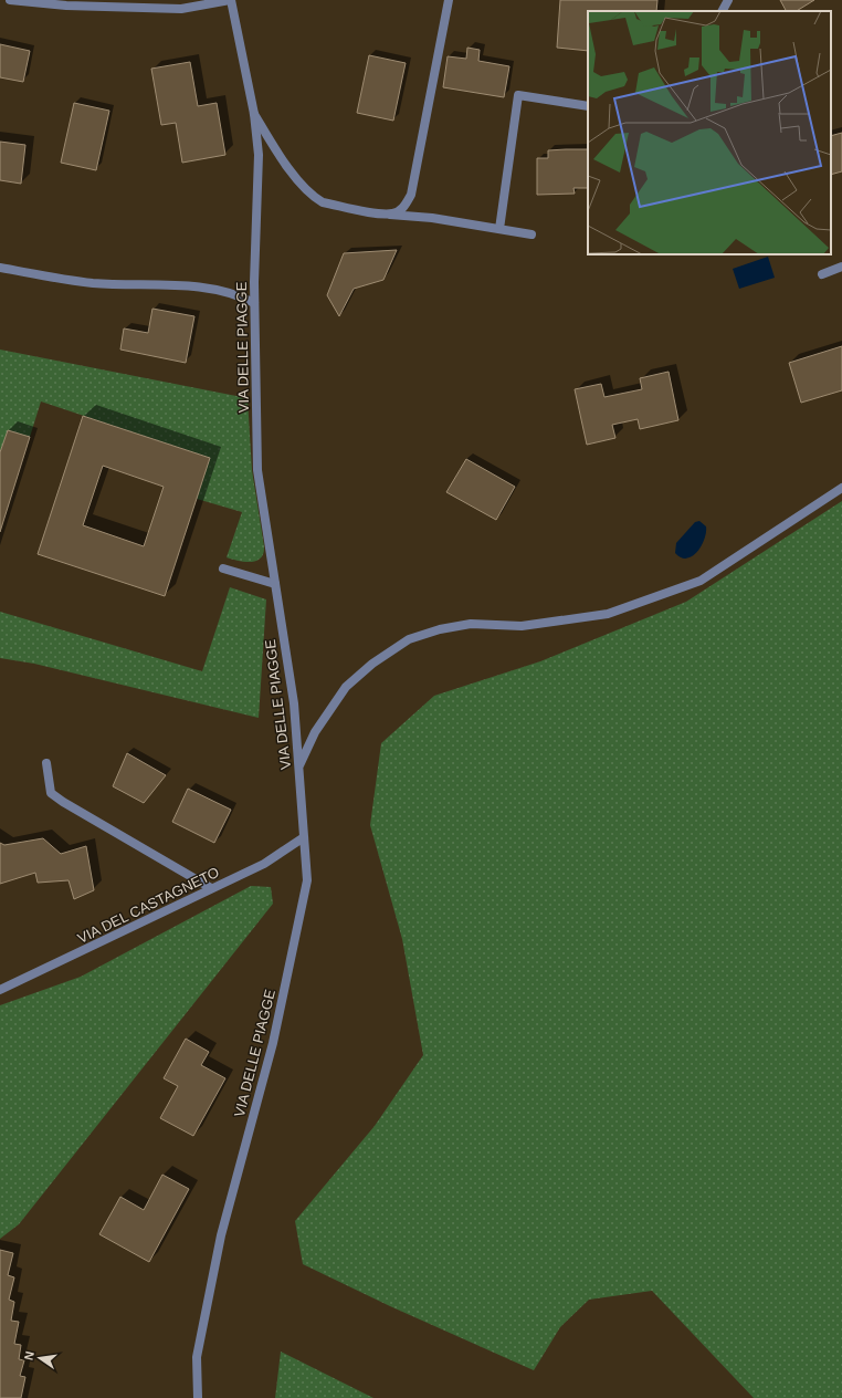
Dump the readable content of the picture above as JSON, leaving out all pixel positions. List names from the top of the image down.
{
  "streets": {
    "street": ["VIA DELLE PIAGGE", "VIA DEL CASTAGNETO"]
  },
  "crossings": [
    ["VIA DELLE PIAGGE", "VIA DEL CASTAGNETO"]
  ],
  "north": "left"
}
